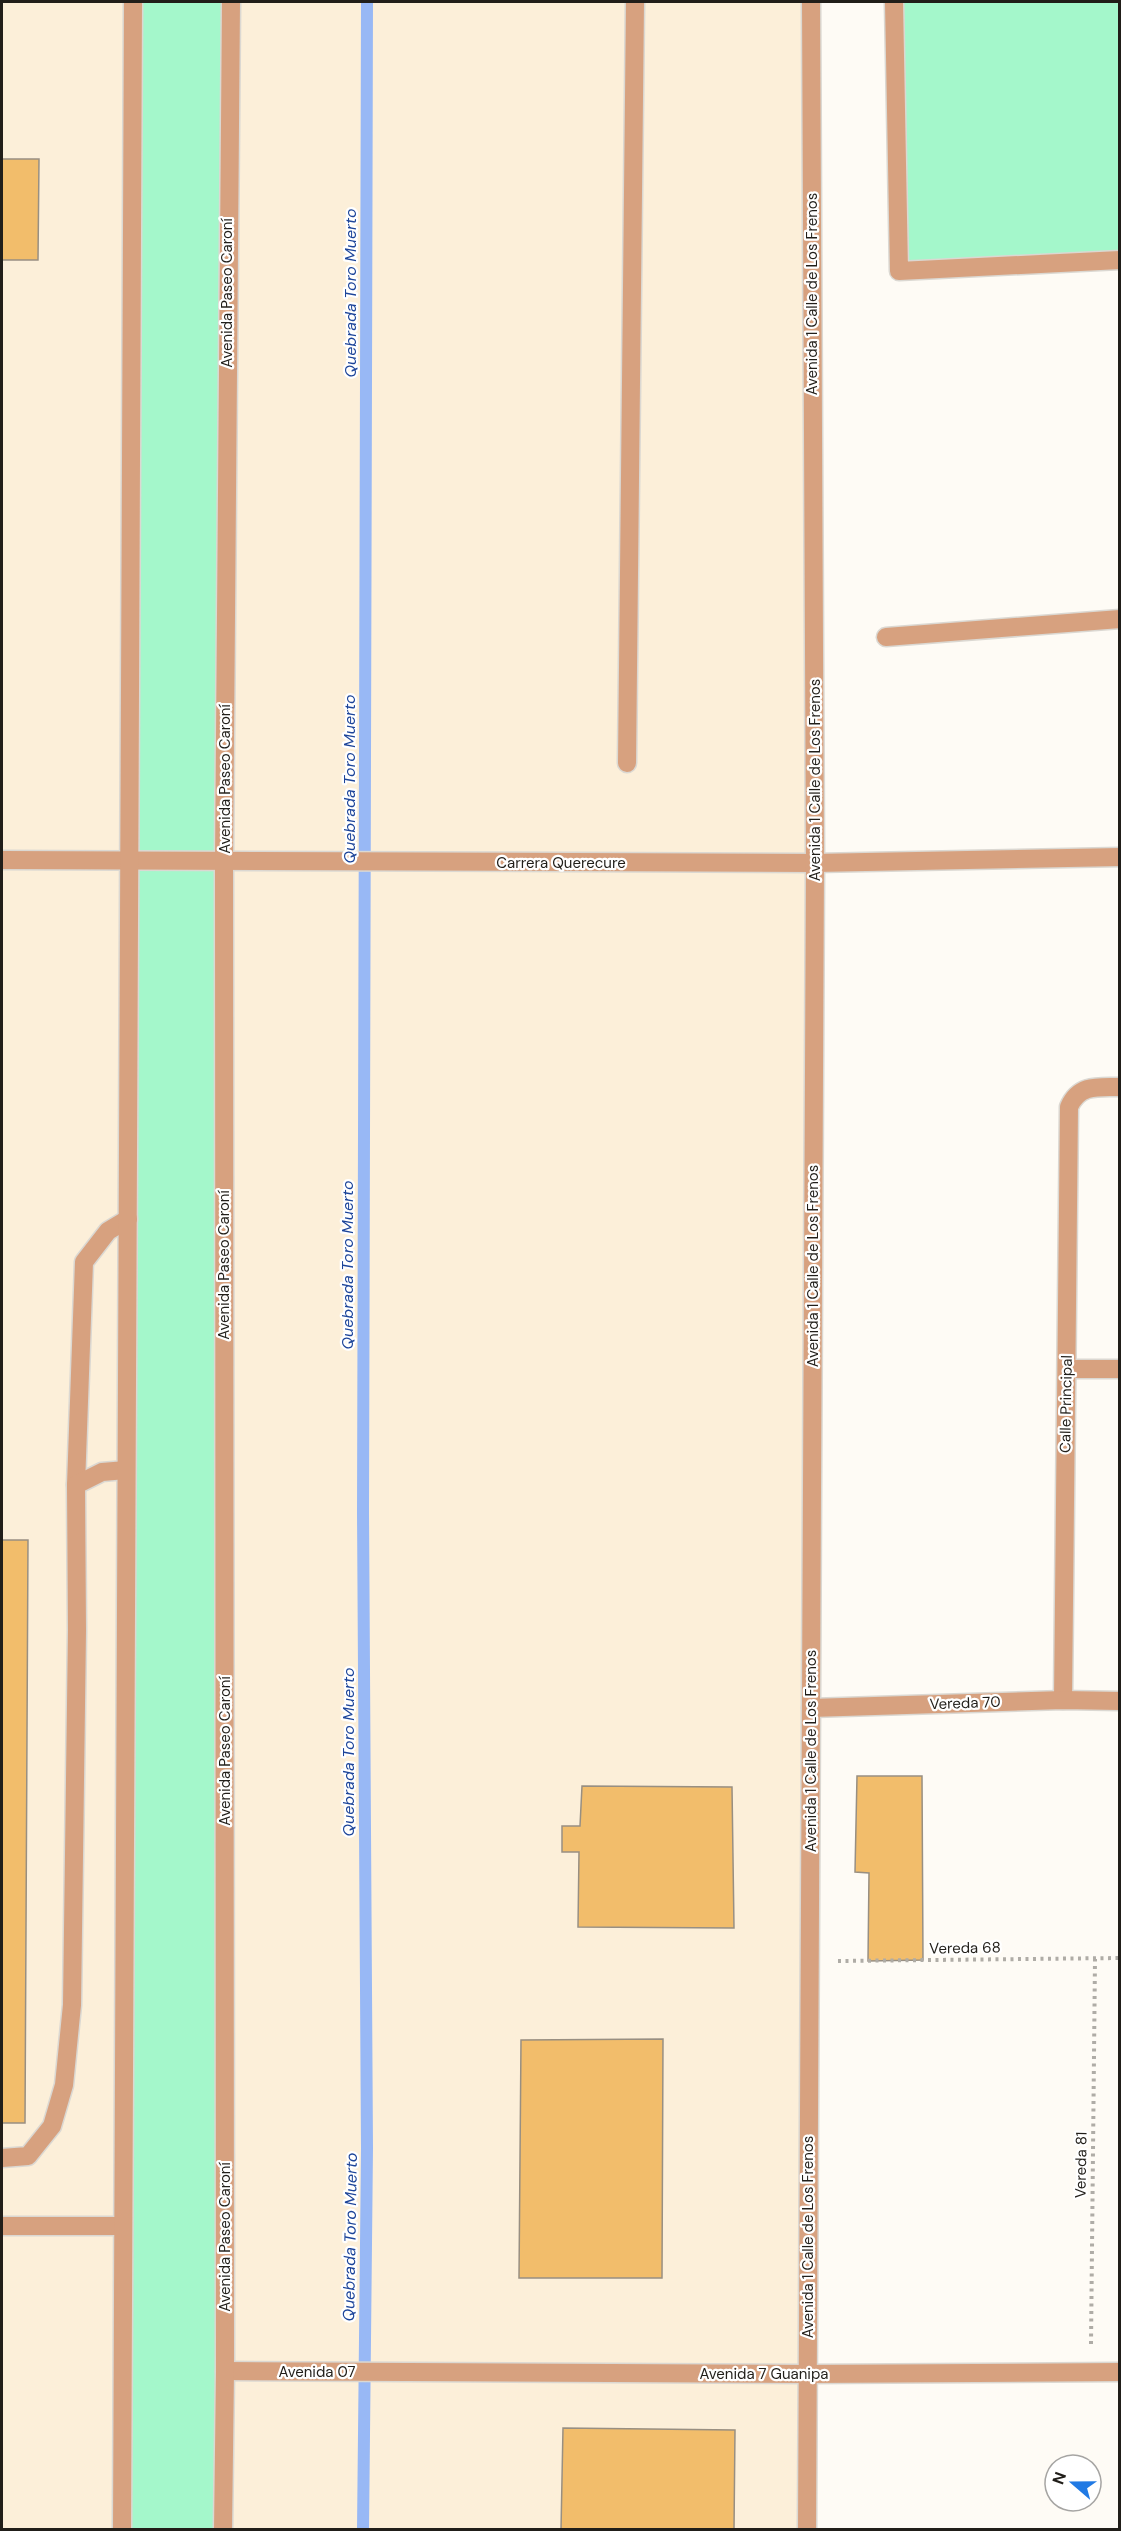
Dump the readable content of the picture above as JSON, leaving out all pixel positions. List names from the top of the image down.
{
  "streets": {
    "street": [
      "Avenida Paseo Caroní",
      "Avenida 1 Calle de Los Frenos",
      "Carrera Querecure",
      "Calle Principal",
      "Vereda 70",
      "Avenida 07",
      "Avenida 7 Guanipa"
    ],
    "path": ["Vereda 68", "Vereda 81"]
  },
  "crossings": [
    ["Avenida Paseo Caroní", "Carrera Querecure"],
    ["Avenida Paseo Caroní", "Avenida 07"],
    ["Avenida 1 Calle de Los Frenos", "Carrera Querecure"],
    ["Avenida 1 Calle de Los Frenos", "Vereda 70"],
    ["Avenida 1 Calle de Los Frenos", "Vereda 68"],
    ["Avenida 1 Calle de Los Frenos", "Avenida 7 Guanipa"],
    ["Calle Principal", "Vereda 70"],
    ["Vereda 68", "Vereda 81"],
    ["Vereda 81", "Avenida 7 Guanipa"],
    ["Avenida 07", "Avenida 7 Guanipa"]
  ],
  "water": ["Quebrada Toro Muerto"],
  "north": "left"
}
